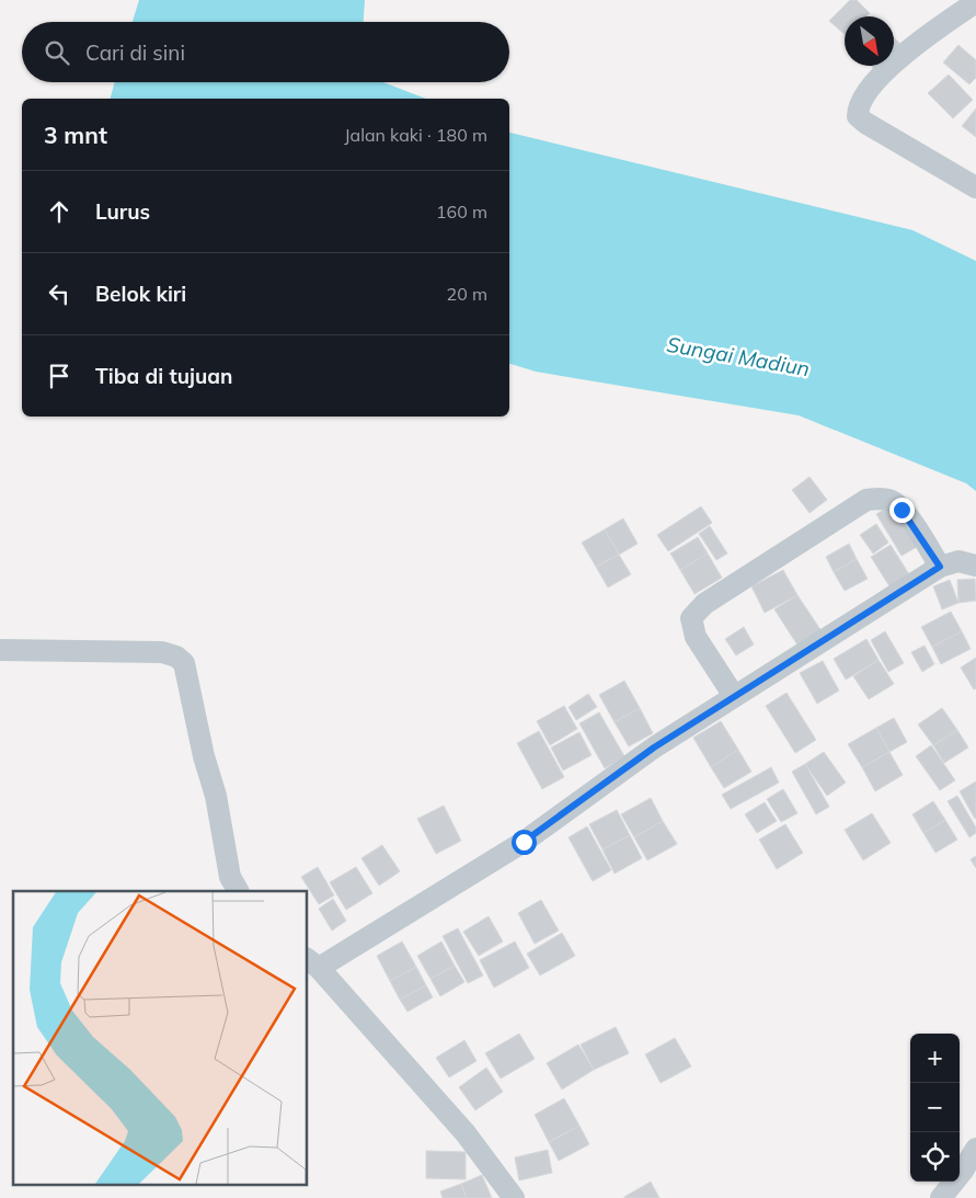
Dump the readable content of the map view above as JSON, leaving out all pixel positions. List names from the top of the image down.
{
  "water": ["Sungai Madiun"],
  "north": "bottom right",
  "page": {
    "search": "Cari di sini",
    "heading": ["3 mnt", "Jalan kaki · 180 m"],
    "list": [
      ["Lurus", "160 m"],
      ["Belok kiri", "20 m"],
      "Tiba di tujuan"
    ],
    "map_buttons": ["+", "−"]
  }
}
